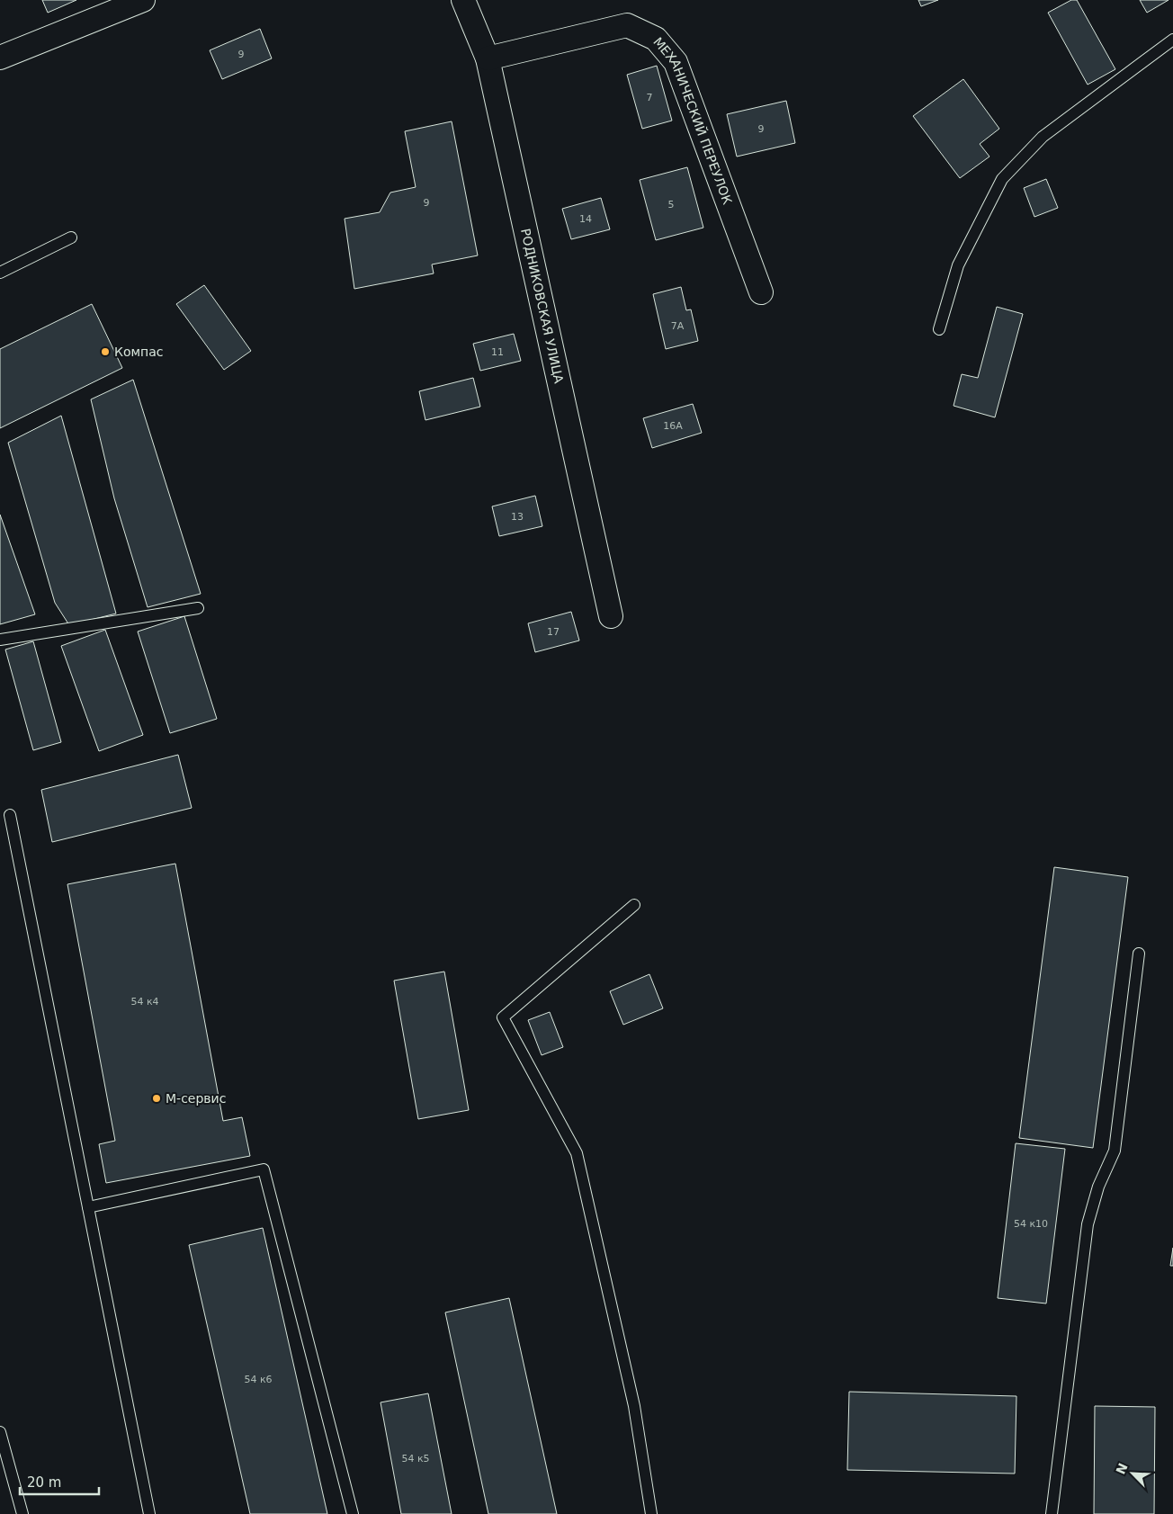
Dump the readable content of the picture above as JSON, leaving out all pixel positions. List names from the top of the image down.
{
  "streets": {
    "street": ["МЕХАНИЧЕСКИЙ ПЕРЕУЛОК", "РОДНИКОВСКАЯ УЛИЦА"]
  },
  "crossings": [
    ["МЕХАНИЧЕСКИЙ ПЕРЕУЛОК", "РОДНИКОВСКАЯ УЛИЦА"]
  ],
  "places": ["Компас", "М-сервис"],
  "house_numbers": [
    "9",
    "7",
    "9",
    "9",
    "5",
    "14",
    "7А",
    "11",
    "16А",
    "13",
    "17",
    "54 к4",
    "54 к10",
    "54 к6",
    "54 к5"
  ],
  "scale_bar": "20 m",
  "north": "top left"
}
